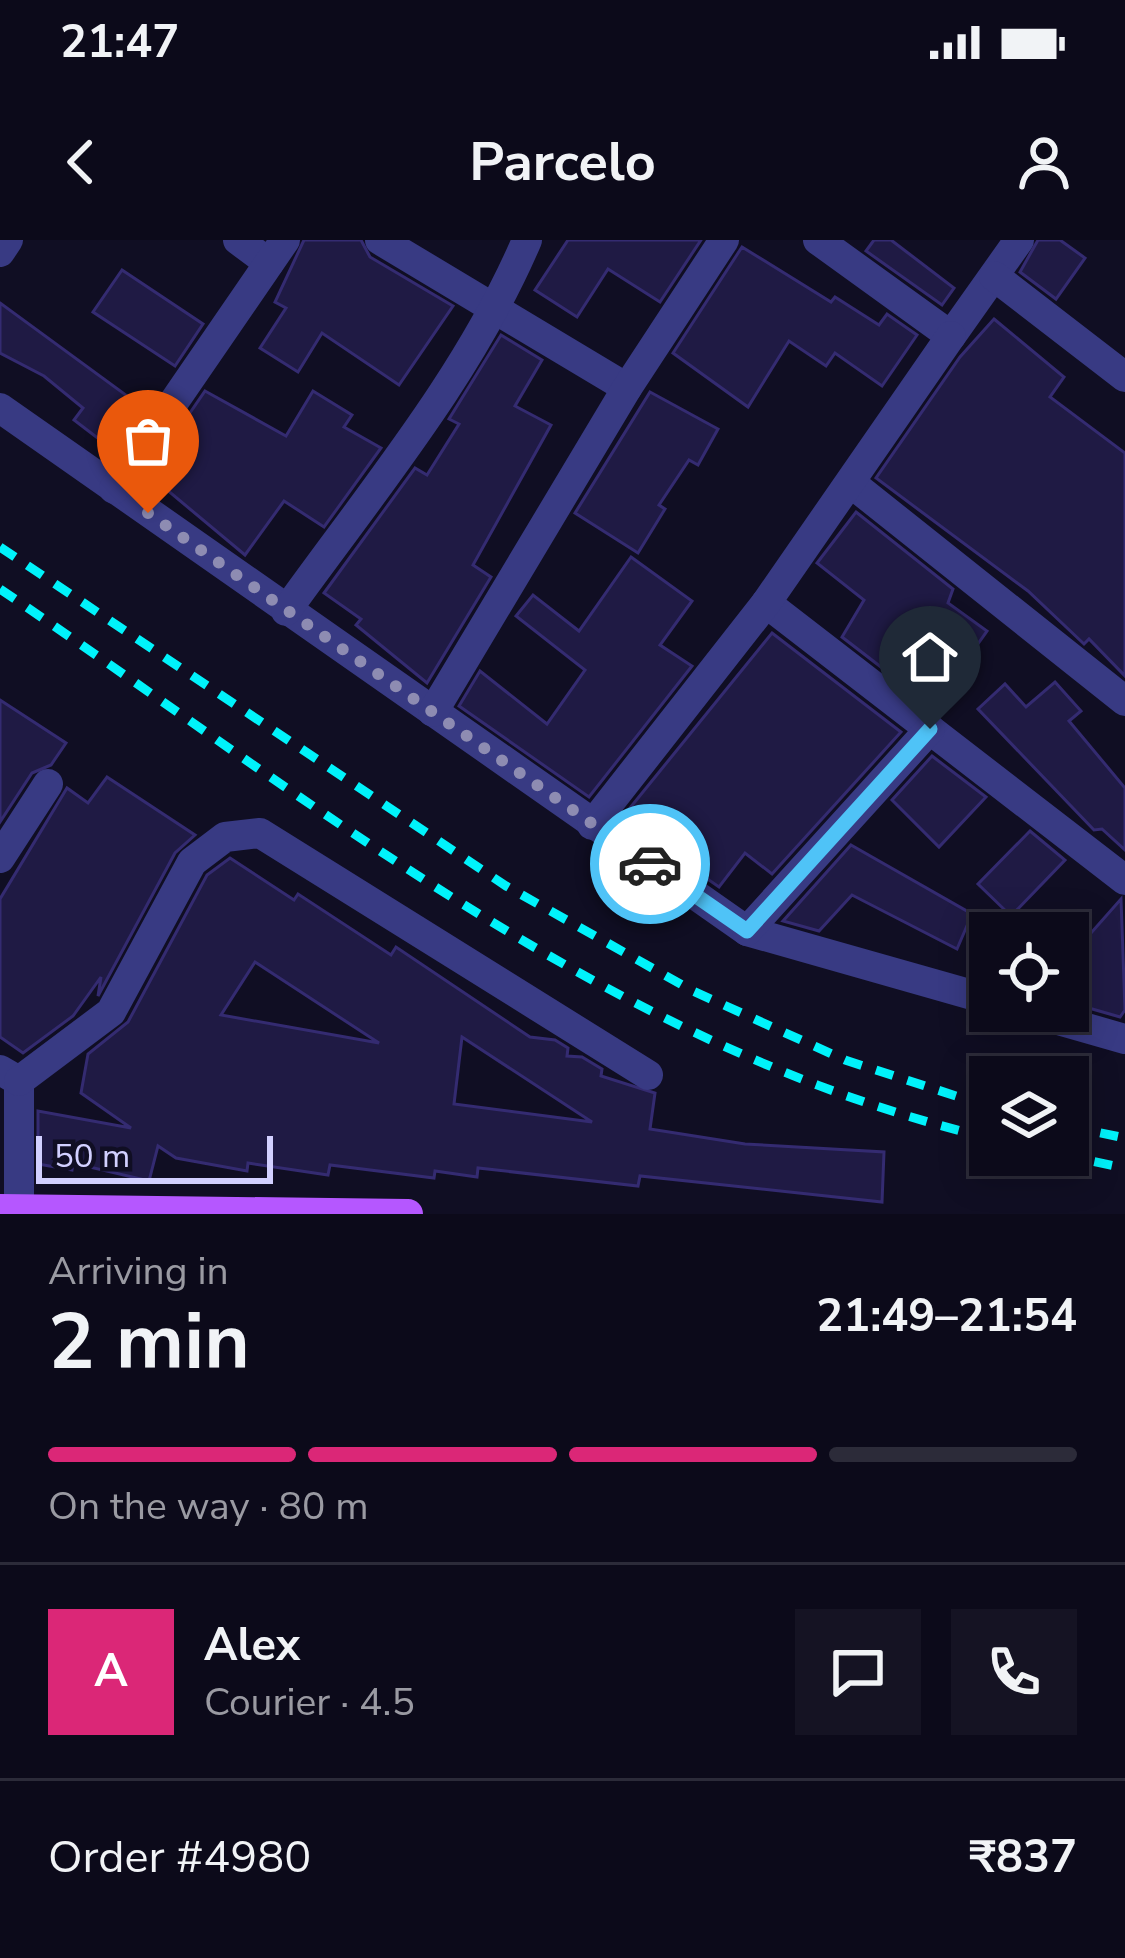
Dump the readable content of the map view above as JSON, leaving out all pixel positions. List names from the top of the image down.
{
  "scale_bar": "50 m",
  "page": {
    "status": "21:47",
    "header": "Parcelo",
    "scale": "50 m",
    "heading": ["2 min", "Arriving in", "21:49–21:54"],
    "panel": [
      "Alex",
      "Courier · 4.5",
      "Order #4980",
      "₹837"
    ],
    "bar": "On the way · 80 m",
    "round": "A"
  }
}
